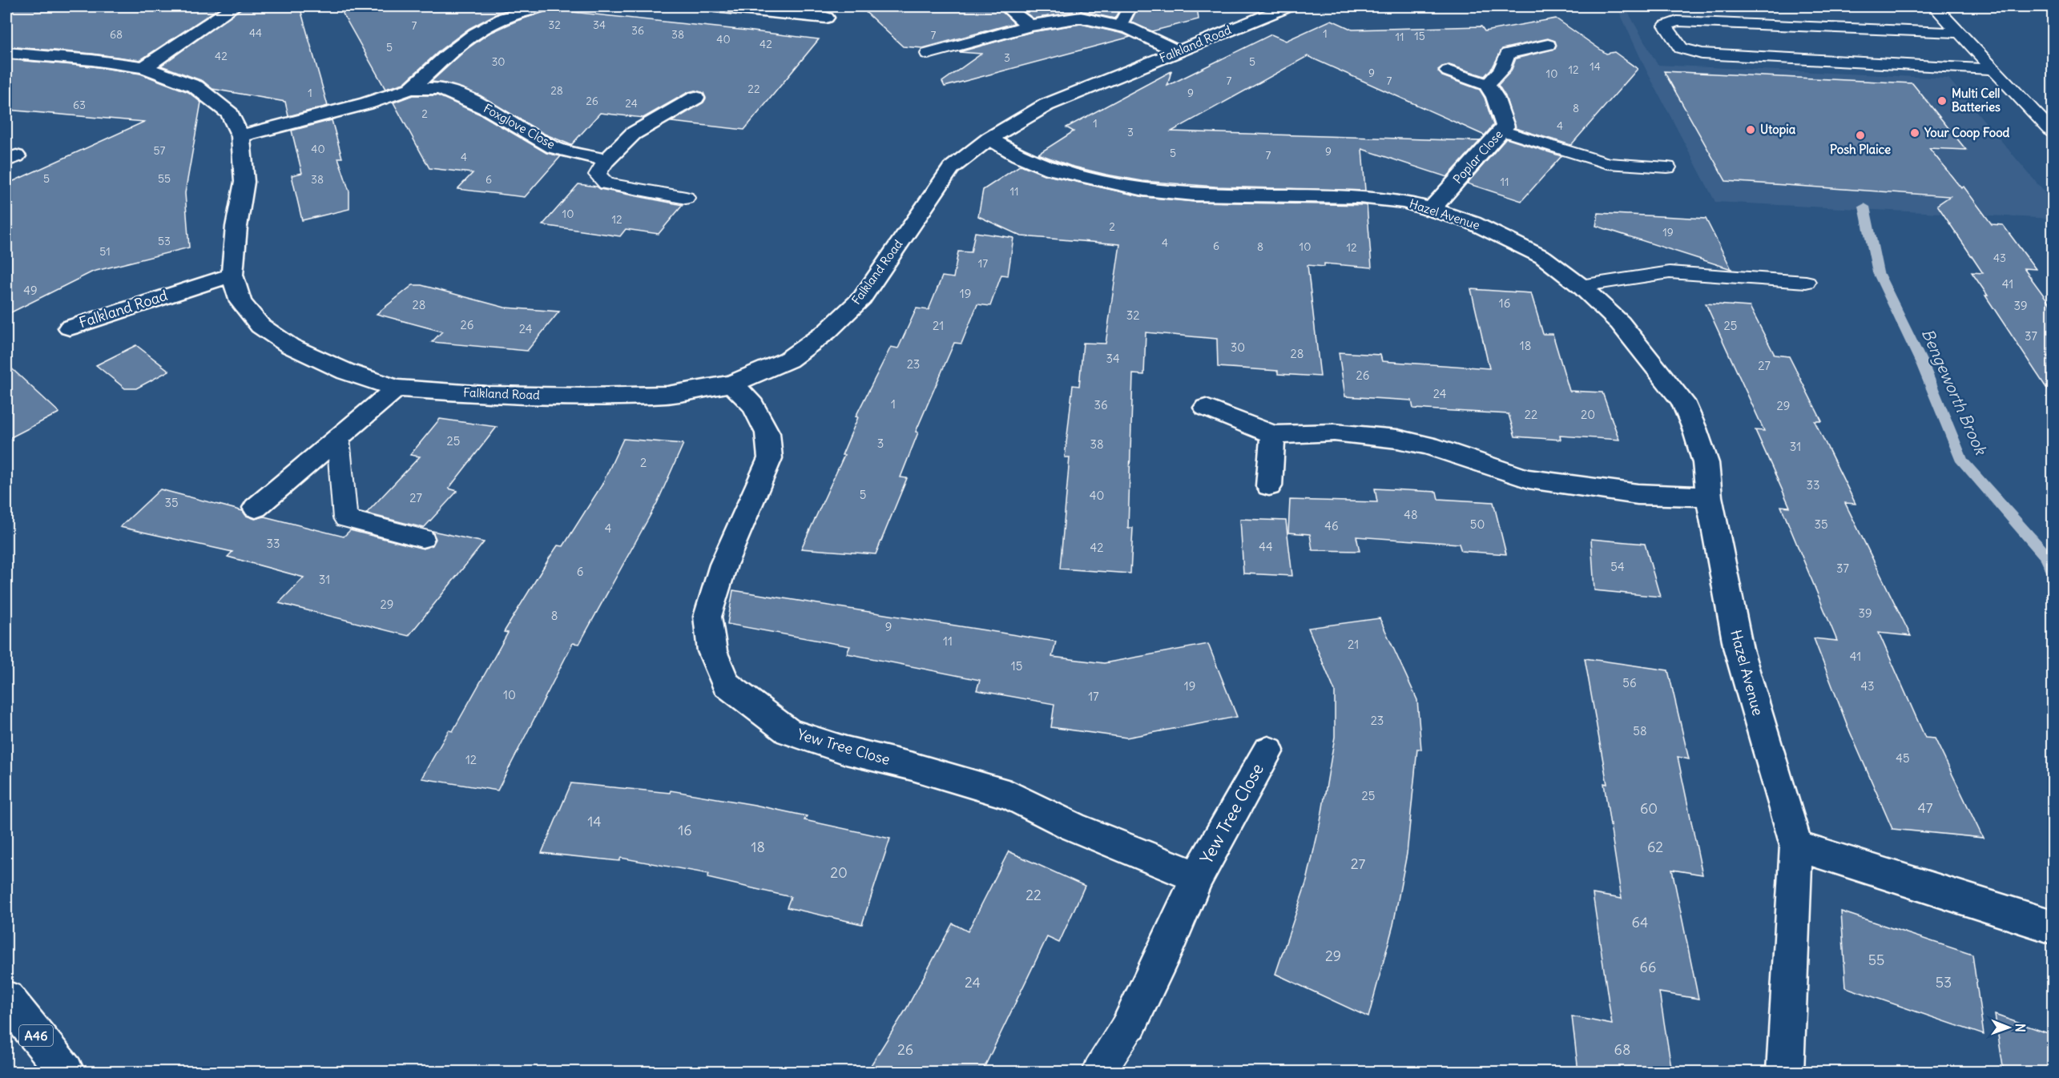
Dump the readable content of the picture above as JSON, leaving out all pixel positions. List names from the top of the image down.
{
  "streets": {
    "main road": [
      "Falkland Road",
      "Foxglove Close",
      "Poplar Close",
      "Hazel Avenue",
      "Yew Tree Close",
      "A46"
    ]
  },
  "crossings": [
    ["Falkland Road", "Foxglove Close"],
    ["Falkland Road", "Hazel Avenue"],
    ["Falkland Road", "Yew Tree Close"],
    ["Poplar Close", "Hazel Avenue"]
  ],
  "water": ["Bengeworth Brook"],
  "places": [
    "Multi Cell Batteries",
    "Utopia",
    "Your Coop Food",
    "Posh Plaice"
  ],
  "house_numbers": [
    "32",
    "34",
    "7",
    "36",
    "44",
    "1",
    "68",
    "38",
    "7",
    "15",
    "11",
    "40",
    "42",
    "5",
    "42",
    "3",
    "30",
    "5",
    "14",
    "12",
    "9",
    "10",
    "7",
    "7",
    "22",
    "28",
    "1",
    "9",
    "26",
    "24",
    "63",
    "8",
    "2",
    "1",
    "4",
    "3",
    "40",
    "57",
    "9",
    "5",
    "7",
    "4",
    "5",
    "55",
    "38",
    "6",
    "11",
    "11",
    "10",
    "12",
    "2",
    "19",
    "53",
    "4",
    "6",
    "8",
    "10",
    "12",
    "51",
    "43",
    "17",
    "41",
    "49",
    "19",
    "16",
    "28",
    "39",
    "32",
    "26",
    "21",
    "25",
    "24",
    "37",
    "18",
    "30",
    "28",
    "34",
    "23",
    "27",
    "26",
    "24",
    "1",
    "36",
    "29",
    "22",
    "20",
    "25",
    "3",
    "38",
    "31",
    "2",
    "33",
    "5",
    "40",
    "27",
    "35",
    "48",
    "50",
    "35",
    "46",
    "4",
    "33",
    "44",
    "42",
    "54",
    "37",
    "6",
    "31",
    "29",
    "39",
    "8",
    "9",
    "11",
    "21",
    "41",
    "15",
    "56",
    "19",
    "43",
    "10",
    "17",
    "23",
    "58",
    "45",
    "12",
    "25",
    "47",
    "60",
    "14",
    "16",
    "18",
    "62",
    "27",
    "20",
    "22",
    "64",
    "29",
    "55",
    "66",
    "24",
    "53",
    "26",
    "68"
  ],
  "north": "right"
}
